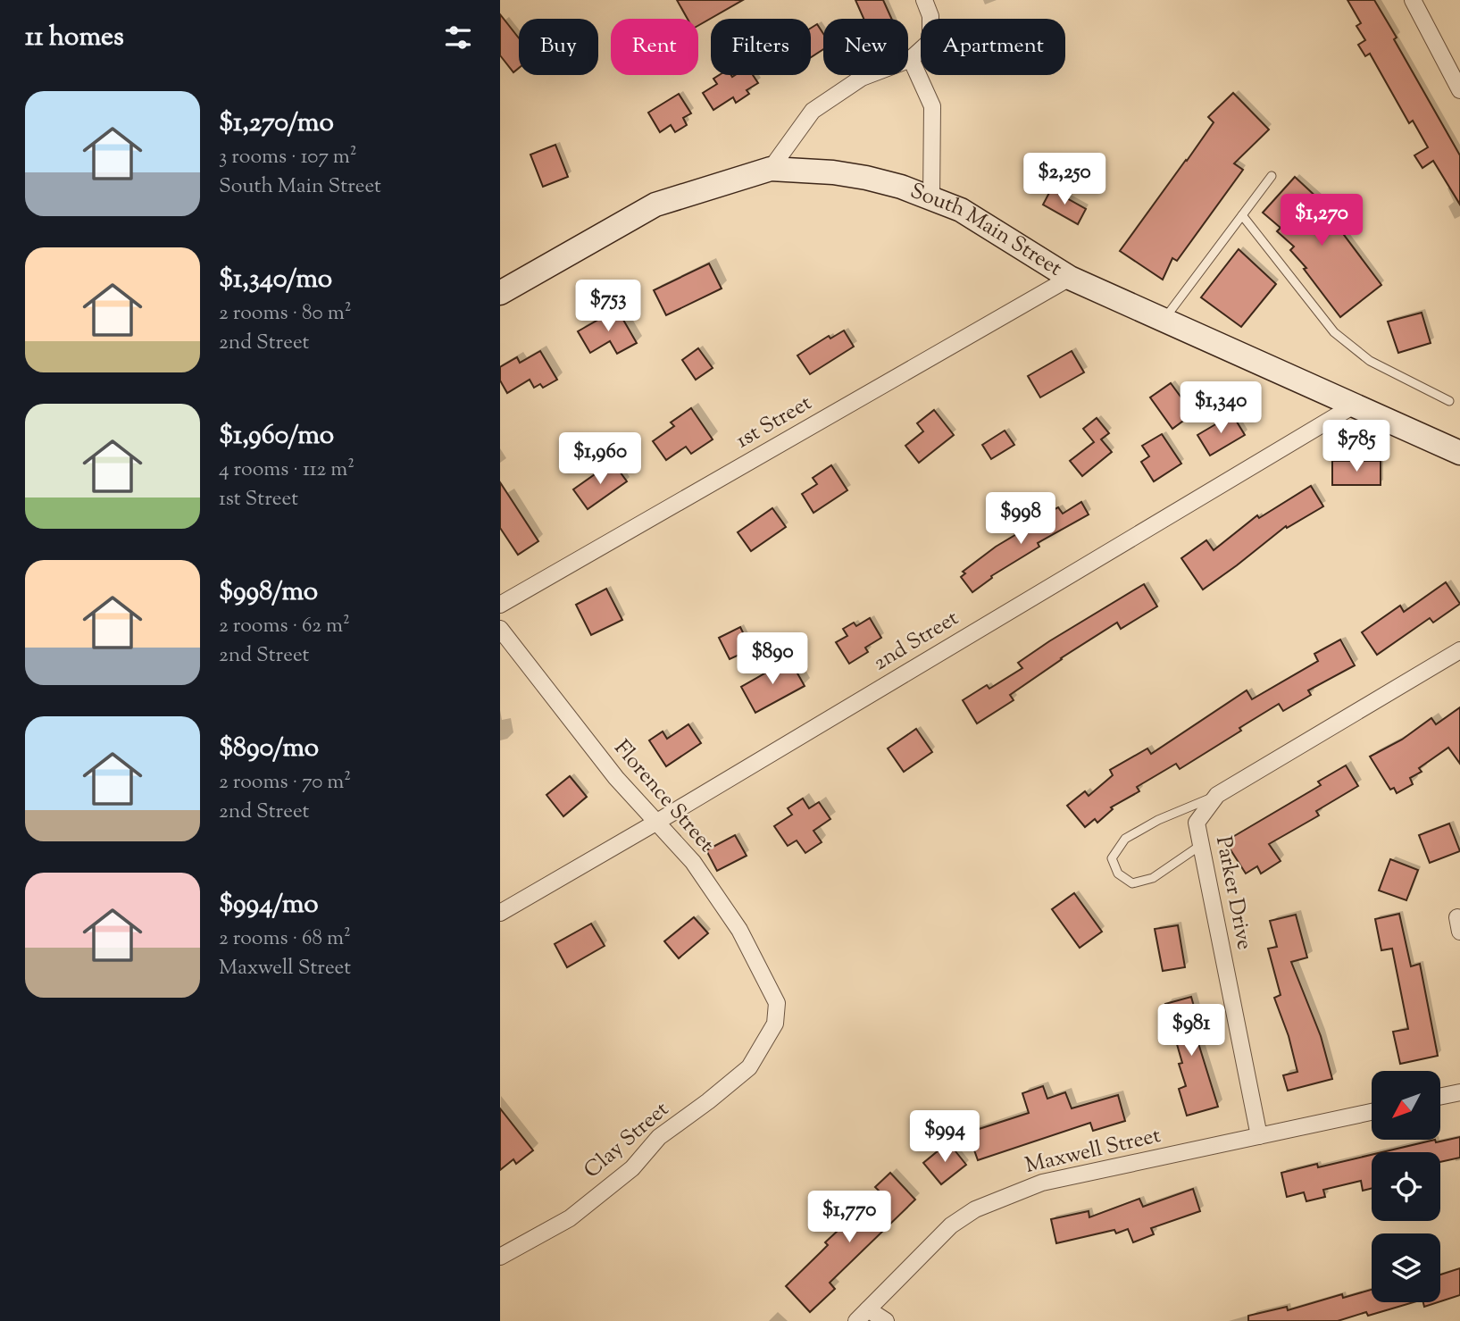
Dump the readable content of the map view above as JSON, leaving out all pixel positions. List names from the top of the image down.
{
  "streets": {
    "street": [
      "South Main Street",
      "1st Street",
      "2nd Street",
      "Florence Street",
      "Parker Drive",
      "Clay Street",
      "Maxwell Street"
    ]
  },
  "crossings": [
    ["South Main Street", "1st Street"],
    ["South Main Street", "2nd Street"],
    ["2nd Street", "Florence Street"],
    ["Florence Street", "Clay Street"],
    ["Parker Drive", "Maxwell Street"]
  ],
  "north": "bottom left",
  "page": {
    "heading": "11 homes",
    "chip": [
      "Buy",
      "Rent",
      "Filters",
      "New",
      "Apartment"
    ],
    "list": [
      {
        "name": "$1,270/mo",
        "note": "3 rooms · 107 m² · South Main Street"
      },
      {
        "name": "$1,340/mo",
        "note": "2 rooms · 80 m² · 2nd Street"
      },
      {
        "name": "$1,960/mo",
        "note": "4 rooms · 112 m² · 1st Street"
      },
      {
        "name": "$998/mo",
        "note": "2 rooms · 62 m² · 2nd Street"
      },
      {
        "name": "$890/mo",
        "note": "2 rooms · 70 m² · 2nd Street"
      },
      {
        "name": "$994/mo",
        "note": "2 rooms · 68 m² · Maxwell Street"
      }
    ],
    "price": [
      "$2,250",
      "$1,270",
      "$753",
      "$1,340",
      "$785",
      "$1,960",
      "$998",
      "$890",
      "$981",
      "$994",
      "$1,770"
    ]
  }
}
